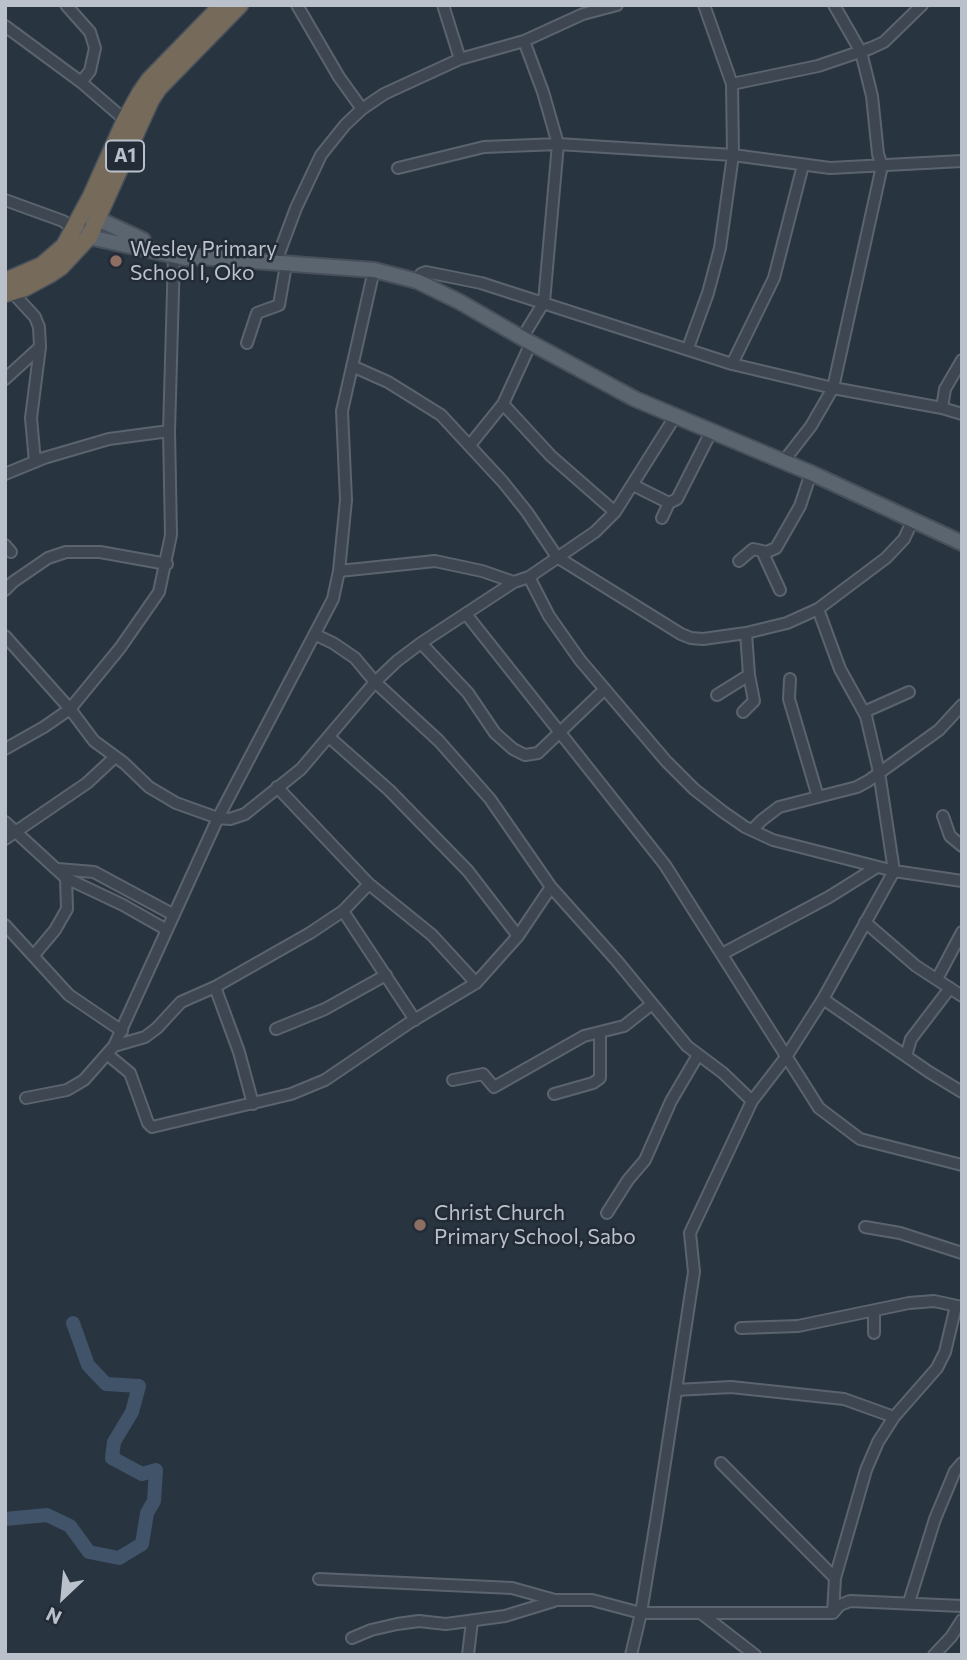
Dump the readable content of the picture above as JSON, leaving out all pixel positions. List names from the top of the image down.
{
  "streets": {
    "highway": ["A1"]
  },
  "places": ["Wesley Primary School I, Oko", "Christ Church Primary School, Sabo"],
  "north": "bottom left"
}
